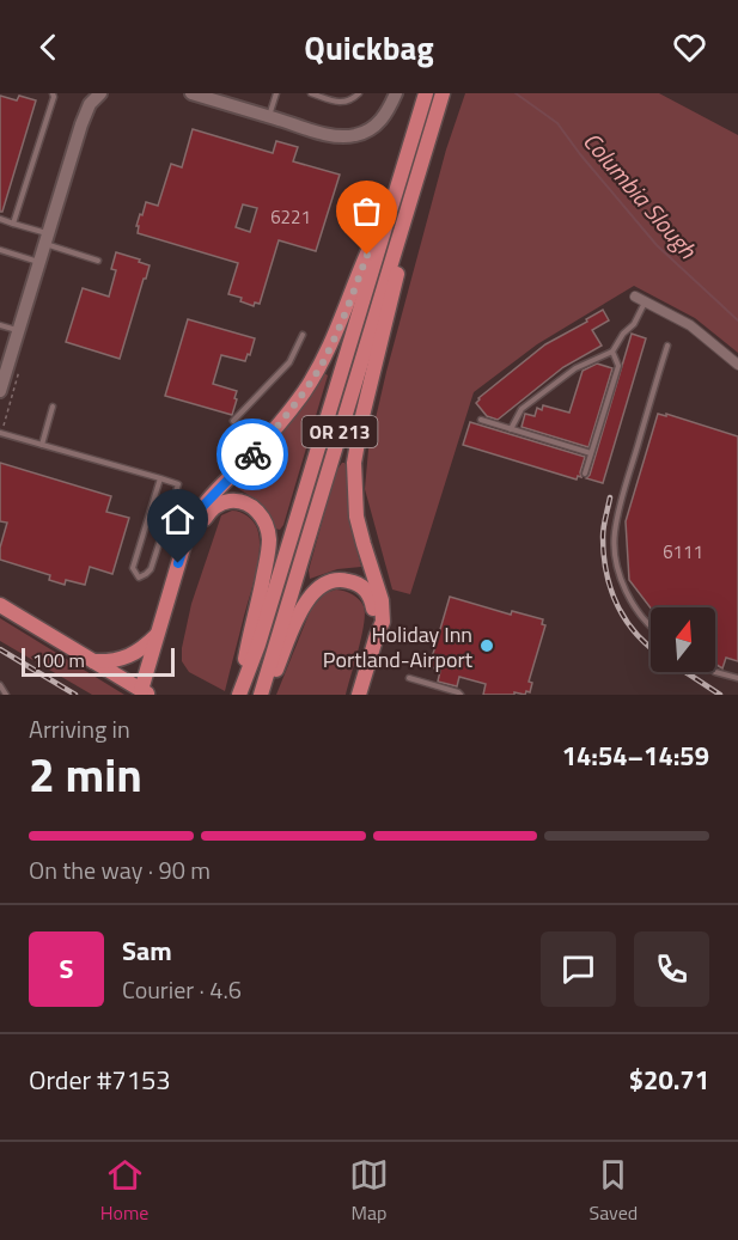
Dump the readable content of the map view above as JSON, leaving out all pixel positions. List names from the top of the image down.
{
  "streets": {
    "main road": ["OR 213"]
  },
  "water": ["Columbia Slough"],
  "places": ["Holiday Inn Portland-Airport"],
  "house_numbers": ["6221", "6111"],
  "scale_bar": "100 m",
  "north": "top",
  "page": {
    "header": "Quickbag",
    "scale": "100 m",
    "heading": ["2 min", "Arriving in", "14:54–14:59"],
    "panel": [
      "Sam",
      "Courier · 4.6",
      "Order #7153",
      "$20.71"
    ],
    "bar": "On the way · 90 m",
    "round": "S",
    "tabs": ["Home", "Map", "Saved"]
  }
}
